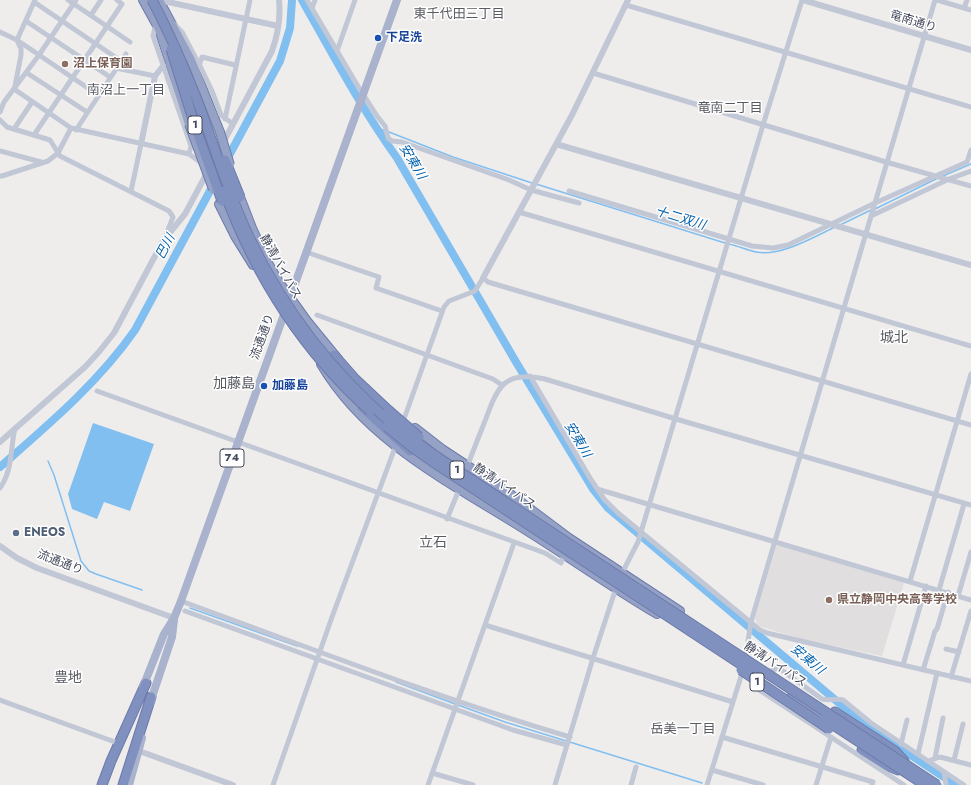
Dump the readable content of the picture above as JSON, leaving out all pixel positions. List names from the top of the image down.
{
  "streets": {
    "highway": ["1", "静清バイパス", "74"],
    "main road": ["流通通り"],
    "street": ["竜南通り"]
  },
  "crossings": [
    ["1", "静清バイパス"],
    ["1", "流通通り"],
    ["流通通り", "74"]
  ],
  "districts": [
    "東千代田三丁目",
    "南沼上一丁目",
    "竜南二丁目",
    "城北",
    "加藤島",
    "立石",
    "豊地",
    "岳美一丁目"
  ],
  "water": ["安東川", "十二双川", "巴川"],
  "places": [
    "下足洗",
    "沼上保育園",
    "加藤島",
    "ENEOS",
    "県立静岡中央高等学校"
  ]
}
